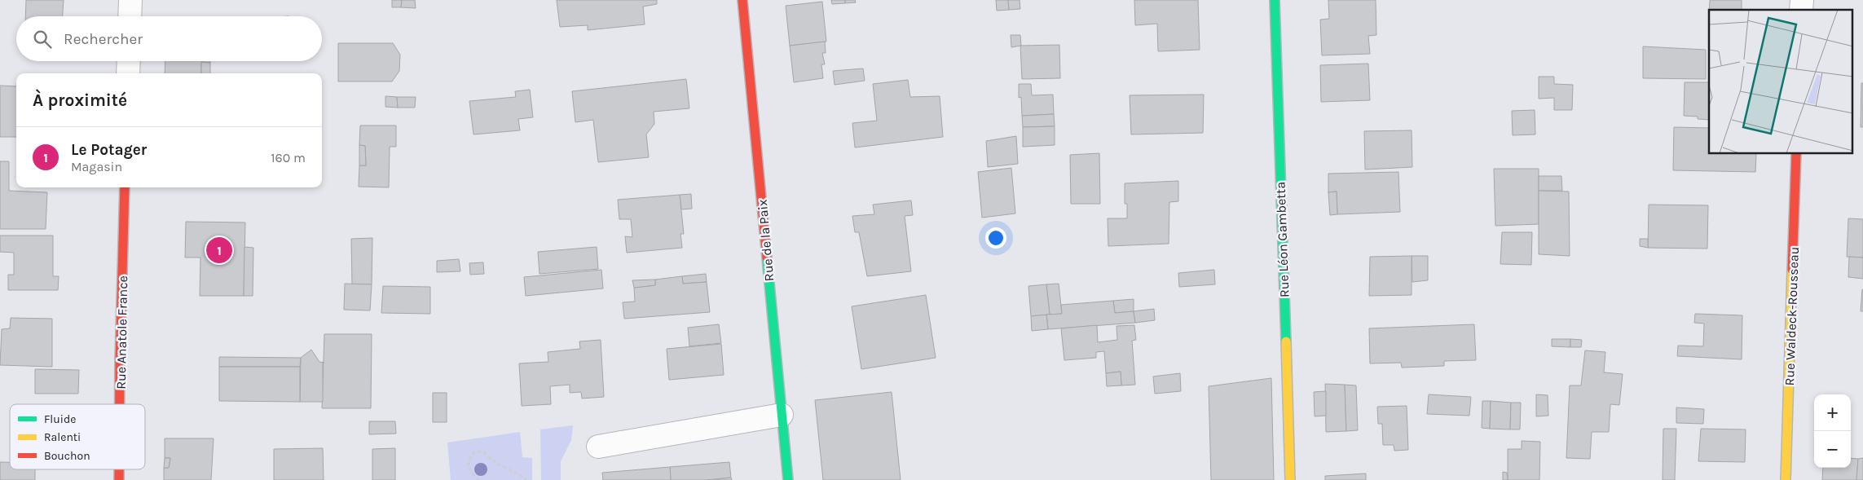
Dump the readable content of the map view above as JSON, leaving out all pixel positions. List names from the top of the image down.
{
  "streets": {
    "street": [
      "Rue Léon Gambetta",
      "Rue de la Paix",
      "Rue Waldeck-Rousseau",
      "Rue Anatole France"
    ]
  },
  "legend": ["Fluide", "Ralenti", "Bouchon"],
  "page": {
    "search": "Rechercher",
    "heading": "À proximité",
    "list": [
      {
        "mark": "1",
        "name": "Le Potager",
        "note": "Magasin",
        "value": "160 m"
      }
    ],
    "pins": "1",
    "map_buttons": ["+", "−"]
  }
}
